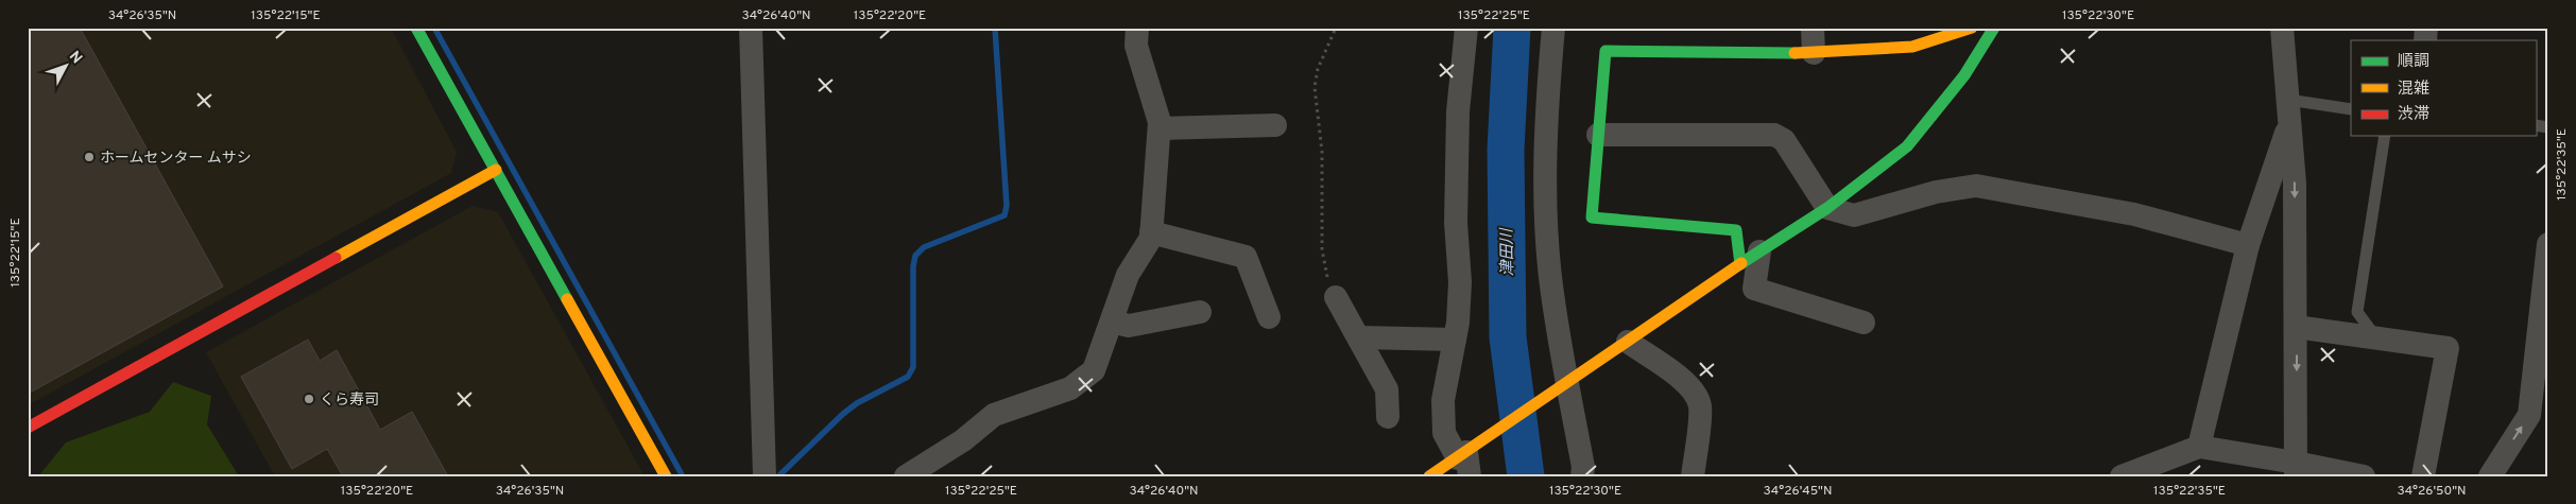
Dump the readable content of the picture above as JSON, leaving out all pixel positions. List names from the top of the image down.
{
  "water": ["津田川"],
  "places": ["ホームセンター ムサシ", "くら寿司"],
  "legend": ["順調", "混雑", "渋滞"],
  "north": "top right",
  "coordinates": [
    "34°26'35\"N",
    "135°22'15\"E",
    "34°26'40\"N",
    "135°22'20\"E",
    "135°22'25\"E",
    "135°22'30\"E",
    "135°22'35\"E",
    "34°26'45\"N",
    "34°26'50\"N"
  ]
}
